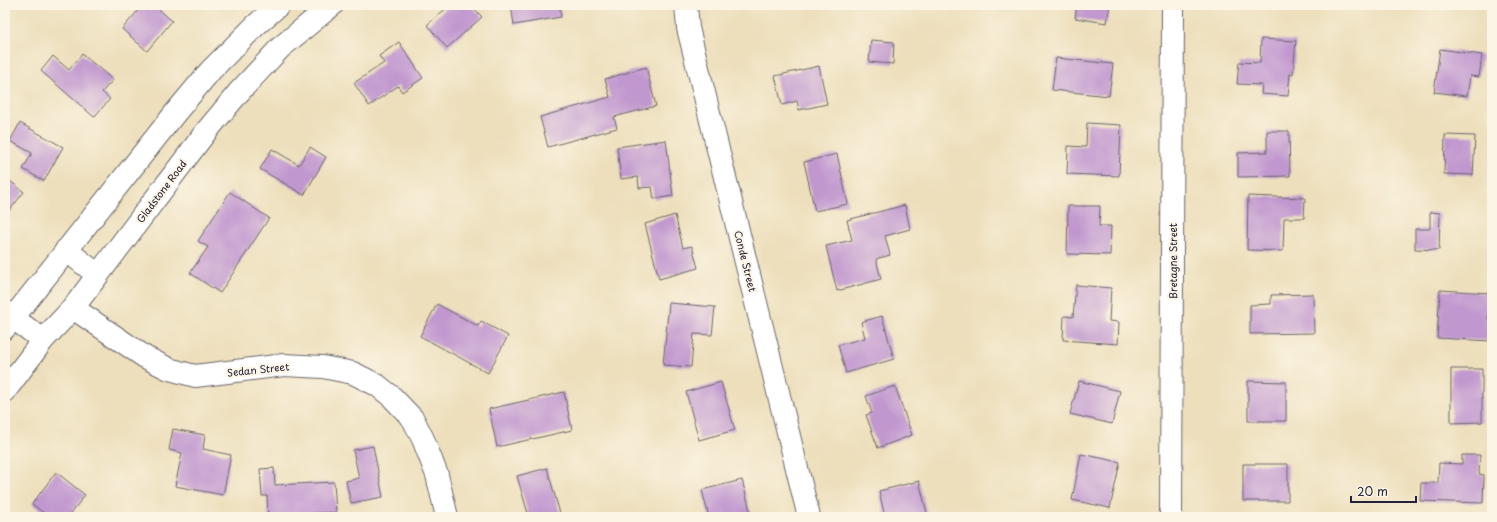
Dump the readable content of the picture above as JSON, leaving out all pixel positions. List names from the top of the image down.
{
  "streets": {
    "street": [
      "Gladstone Road",
      "Conde Street",
      "Bretagne Street",
      "Sedan Street"
    ]
  },
  "crossings": [
    ["Gladstone Road", "Sedan Street"]
  ],
  "scale_bar": "20 m"
}
